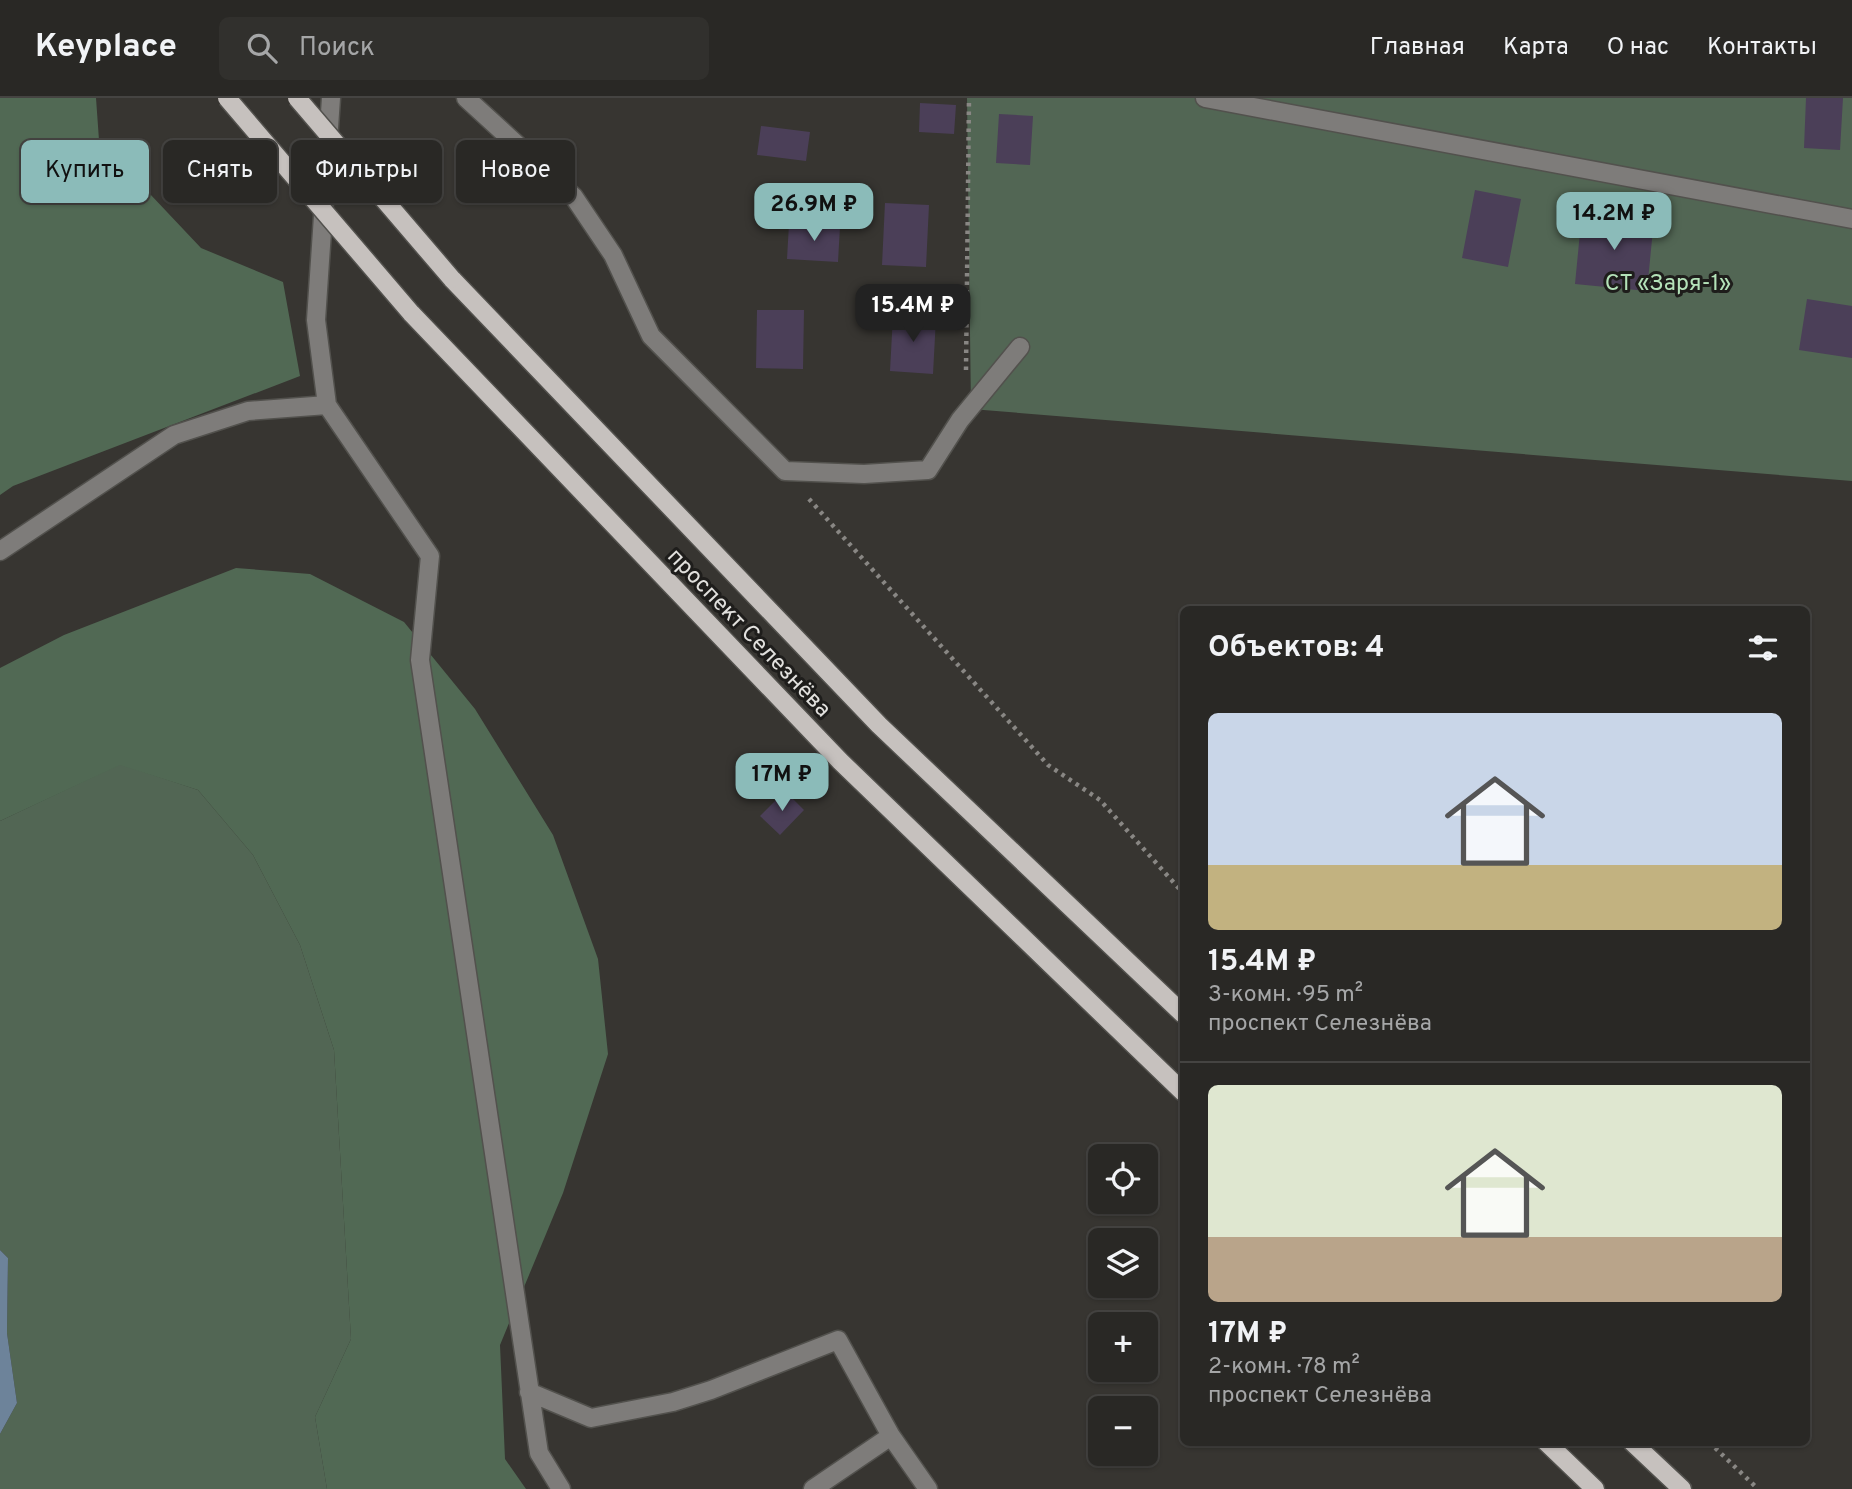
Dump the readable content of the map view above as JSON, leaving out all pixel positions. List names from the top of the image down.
{
  "streets": {
    "main road": ["проспект Селезнёва"]
  },
  "parks": ["СТ «Заря-1»"],
  "page": {
    "header": "Keyplace",
    "search": "Поиск",
    "nav": [
      "Главная",
      "Карта",
      "О нас",
      "Контакты"
    ],
    "chip": [
      "Купить",
      "Снять",
      "Фильтры",
      "Новое"
    ],
    "price": [
      "26.9M ₽",
      "14.2M ₽",
      "15.4M ₽",
      "17M ₽"
    ],
    "heading": "Объектов: 4",
    "list": [
      {
        "name": "15.4M ₽",
        "note": "3-комн. · 95 m² · проспект Селезнёва"
      },
      {
        "name": "17M ₽",
        "note": "2-комн. · 78 m² · проспект Селезнёва"
      }
    ],
    "map_buttons": ["+", "−"]
  }
}
